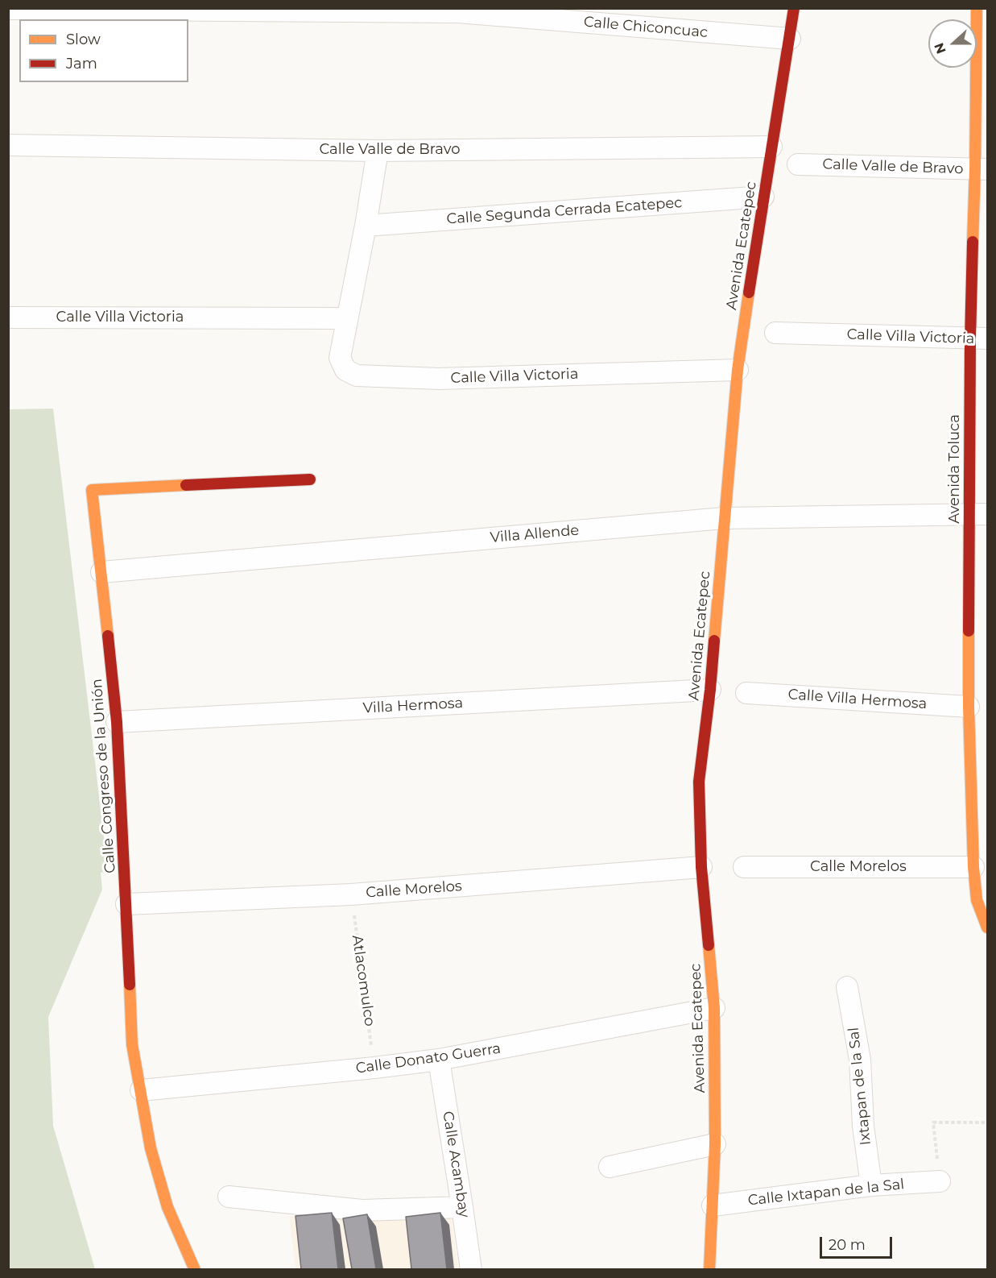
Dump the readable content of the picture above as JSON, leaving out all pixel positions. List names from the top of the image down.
{
  "streets": {
    "street": [
      "Calle Chiconcuac",
      "Calle Valle de Bravo",
      "Calle Segunda Cerrada Ecatepec",
      "Avenida Ecatepec",
      "Calle Villa Victoria",
      "Avenida Toluca",
      "Villa Allende",
      "Calle Villa Hermosa",
      "Villa Hermosa",
      "Calle Congreso de la Unión",
      "Calle Morelos",
      "Calle Donato Guerra",
      "Ixtapan de la Sal",
      "Calle Acambay",
      "Calle Ixtapan de la Sal"
    ],
    "path": ["Atlacomulco"]
  },
  "crossings": [
    ["Calle Chiconcuac", "Avenida Ecatepec"],
    ["Calle Valle de Bravo", "Avenida Ecatepec"],
    ["Calle Valle de Bravo", "Calle Villa Victoria"],
    ["Calle Valle de Bravo", "Avenida Toluca"],
    ["Calle Segunda Cerrada Ecatepec", "Avenida Ecatepec"],
    ["Calle Segunda Cerrada Ecatepec", "Calle Villa Victoria"],
    ["Avenida Ecatepec", "Calle Villa Victoria"],
    ["Avenida Ecatepec", "Villa Allende"],
    ["Avenida Ecatepec", "Villa Hermosa"],
    ["Avenida Ecatepec", "Calle Morelos"],
    ["Avenida Ecatepec", "Calle Donato Guerra"],
    ["Avenida Ecatepec", "Calle Ixtapan de la Sal"],
    ["Calle Villa Victoria", "Avenida Toluca"],
    ["Avenida Toluca", "Villa Allende"],
    ["Avenida Toluca", "Calle Villa Hermosa"],
    ["Avenida Toluca", "Calle Morelos"],
    ["Villa Allende", "Calle Congreso de la Unión"],
    ["Villa Hermosa", "Calle Congreso de la Unión"],
    ["Calle Congreso de la Unión", "Calle Morelos"],
    ["Calle Congreso de la Unión", "Calle Donato Guerra"],
    ["Calle Morelos", "Atlacomulco"],
    ["Atlacomulco", "Calle Donato Guerra"],
    ["Calle Donato Guerra", "Calle Acambay"],
    ["Ixtapan de la Sal", "Calle Ixtapan de la Sal"]
  ],
  "legend": ["Slow", "Jam"],
  "scale_bar": "20 m",
  "north": "left"
}
